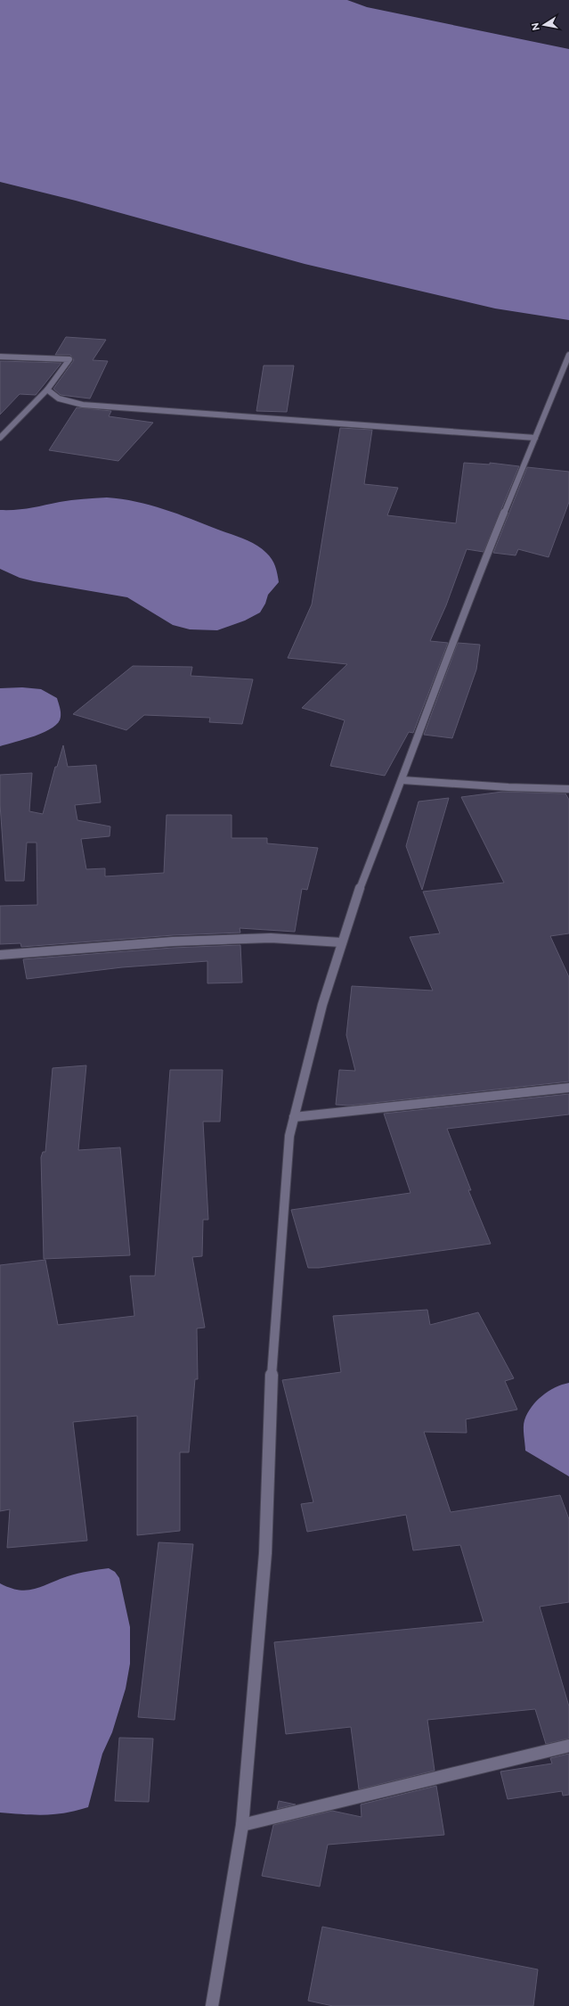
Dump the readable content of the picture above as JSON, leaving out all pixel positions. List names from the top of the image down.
{
  "north": "left"
}
